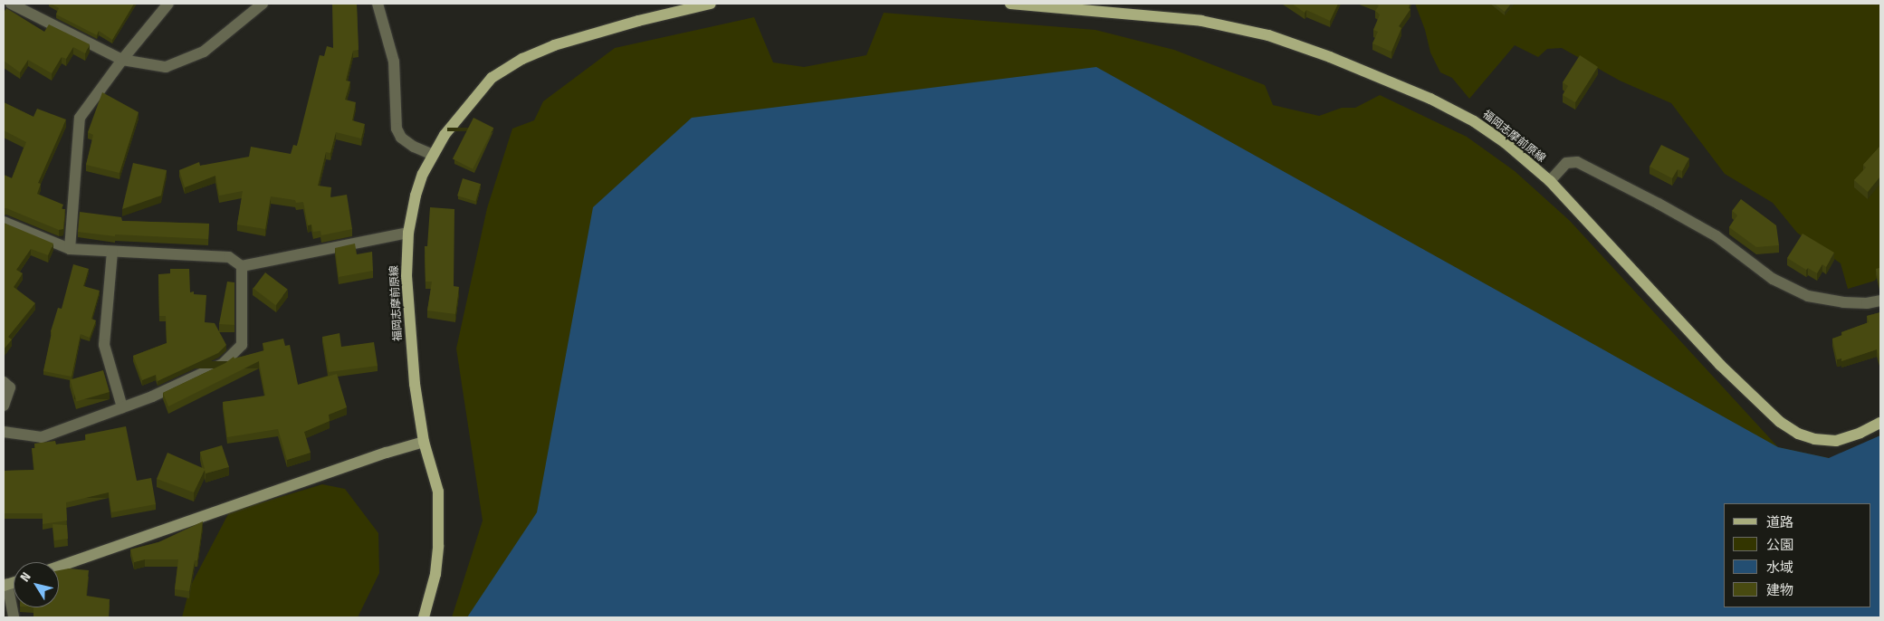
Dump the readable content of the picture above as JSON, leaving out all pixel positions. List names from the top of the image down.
{
  "streets": {
    "main road": ["福岡志摩前原線"]
  },
  "legend": [
    "道路",
    "公園",
    "水域",
    "建物"
  ],
  "north": "top left"
}
